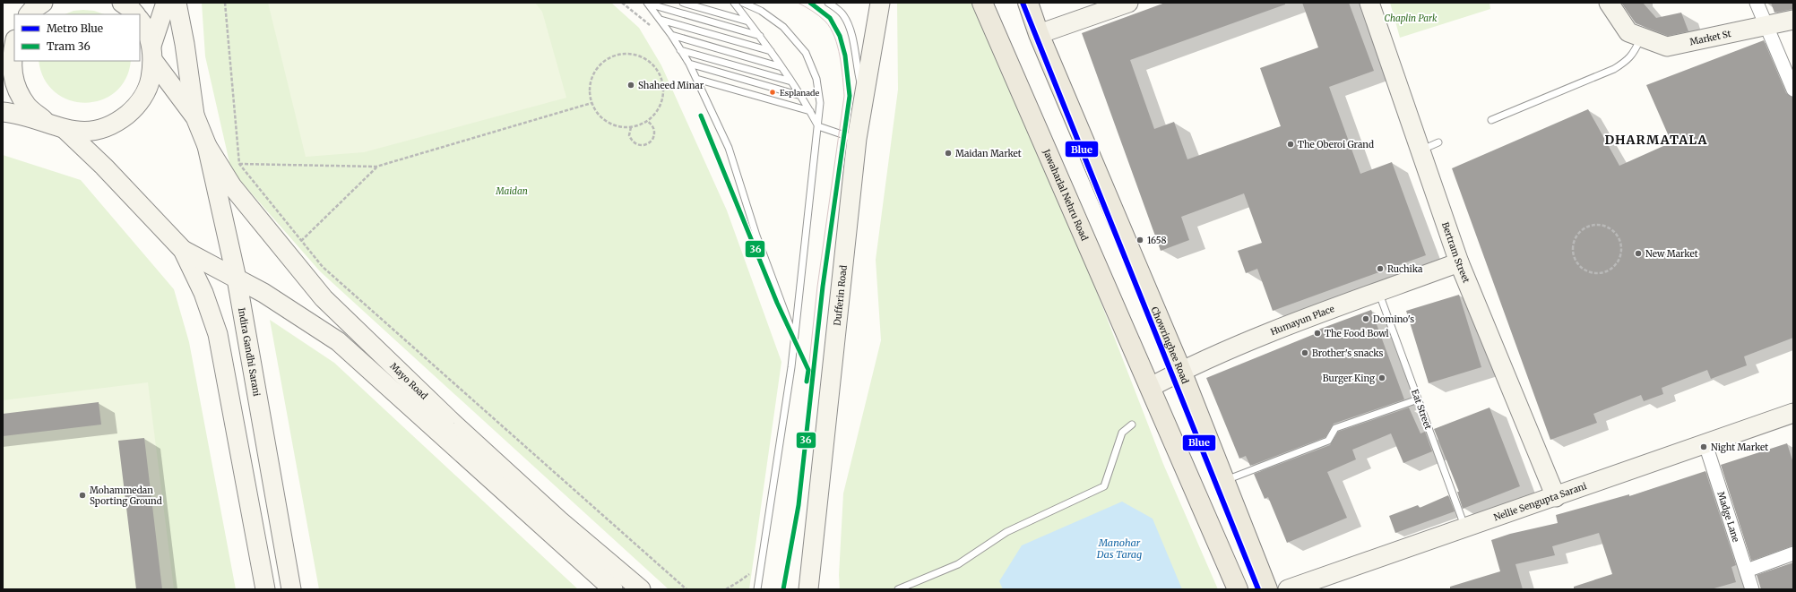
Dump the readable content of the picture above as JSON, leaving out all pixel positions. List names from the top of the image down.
{
  "streets": {
    "main road": [
      "Market St",
      "Jawaharlal Nehru Road",
      "Bertram Street",
      "Dufferin Road",
      "Humayun Place",
      "Chowringhee Road",
      "Indira Gandhi Sarani",
      "Mayo Road",
      "Nellie Sengupta Sarani"
    ],
    "street": ["Madge Lane"],
    "lane": ["Eat Street"]
  },
  "crossings": [
    ["Jawaharlal Nehru Road", "Humayun Place"],
    ["Bertram Street", "Humayun Place"],
    ["Bertram Street", "Nellie Sengupta Sarani"],
    ["Humayun Place", "Chowringhee Road"],
    ["Humayun Place", "Eat Street"],
    ["Indira Gandhi Sarani", "Mayo Road"],
    ["Eat Street", "Nellie Sengupta Sarani"],
    ["Nellie Sengupta Sarani", "Madge Lane"]
  ],
  "districts": ["DHARMATALA"],
  "water": ["Manohar Das Tarag"],
  "parks": ["Chaplin Park", "Maidan"],
  "places": [
    "Shaheed Minar",
    "Esplanade",
    "The Oberoi Grand",
    "Maidan Market",
    "1658",
    "New Market",
    "Ruchika",
    "Domino's",
    "The Food Bowl",
    "Brother's snacks",
    "Burger King",
    "Night Market",
    "Mohammedan Sporting Ground"
  ],
  "lines": ["metro line Blue", "tram line 36"],
  "legend": ["Metro Blue", "Tram 36"]
}
